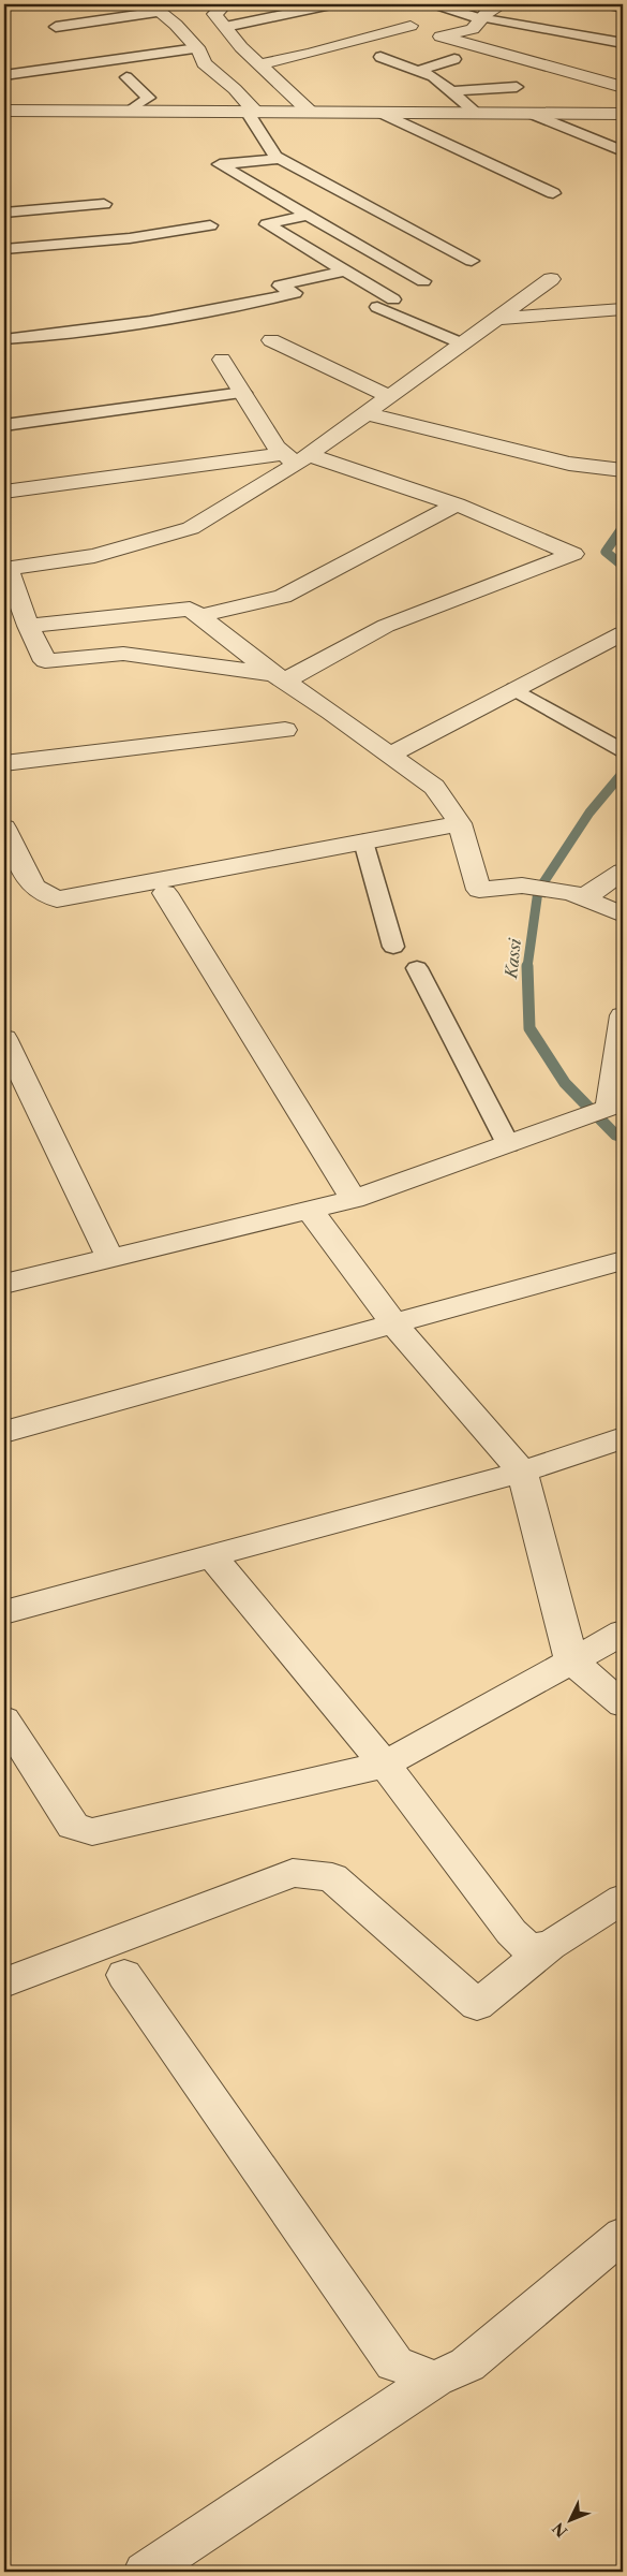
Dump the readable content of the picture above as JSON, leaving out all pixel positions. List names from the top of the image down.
{
  "water": ["Kassi"],
  "north": "bottom left"
}
